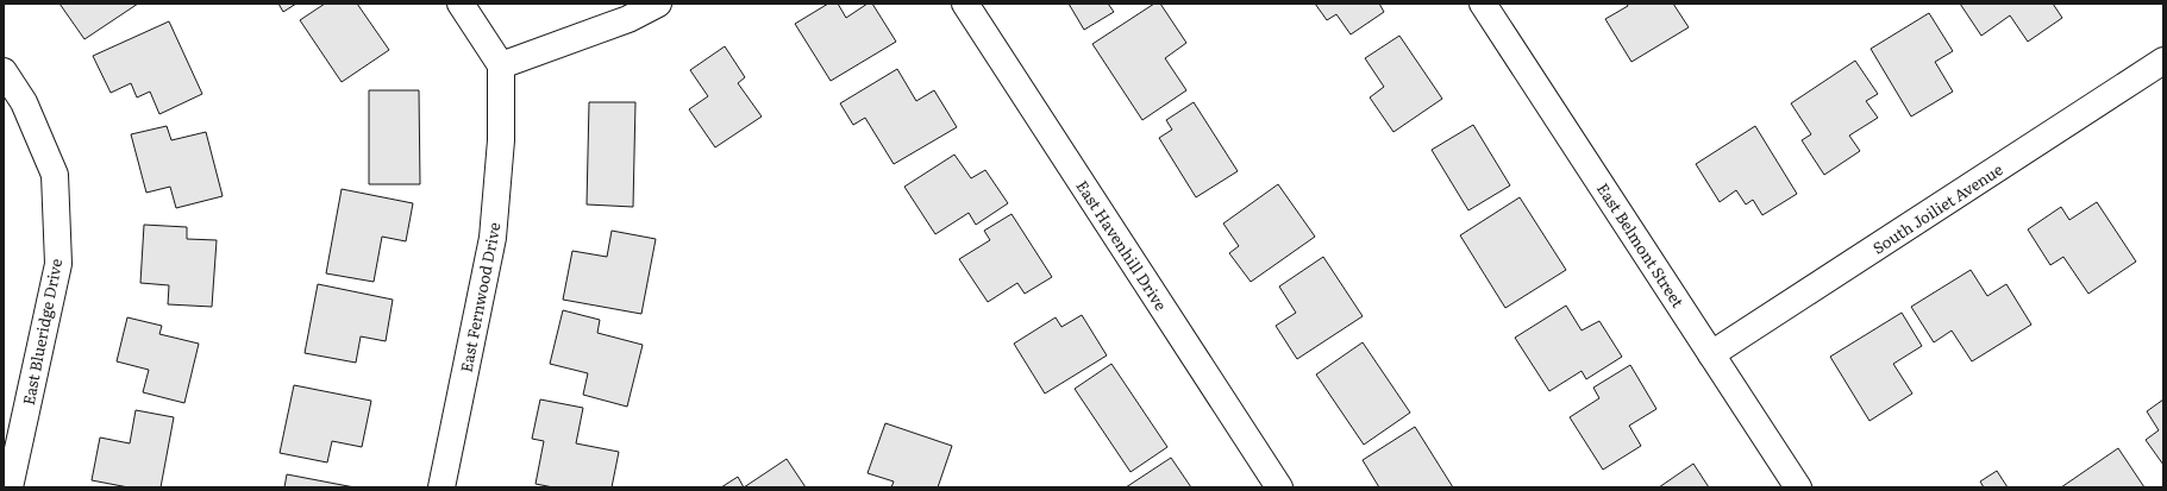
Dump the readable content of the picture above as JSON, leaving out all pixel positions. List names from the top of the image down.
{
  "streets": {
    "street": [
      "South Joiliet Avenue",
      "East Havenhill Drive",
      "East Belmont Street",
      "East Fernwood Drive",
      "East Blueridge Drive"
    ]
  },
  "crossings": [
    ["South Joiliet Avenue", "East Belmont Street"]
  ]
}
